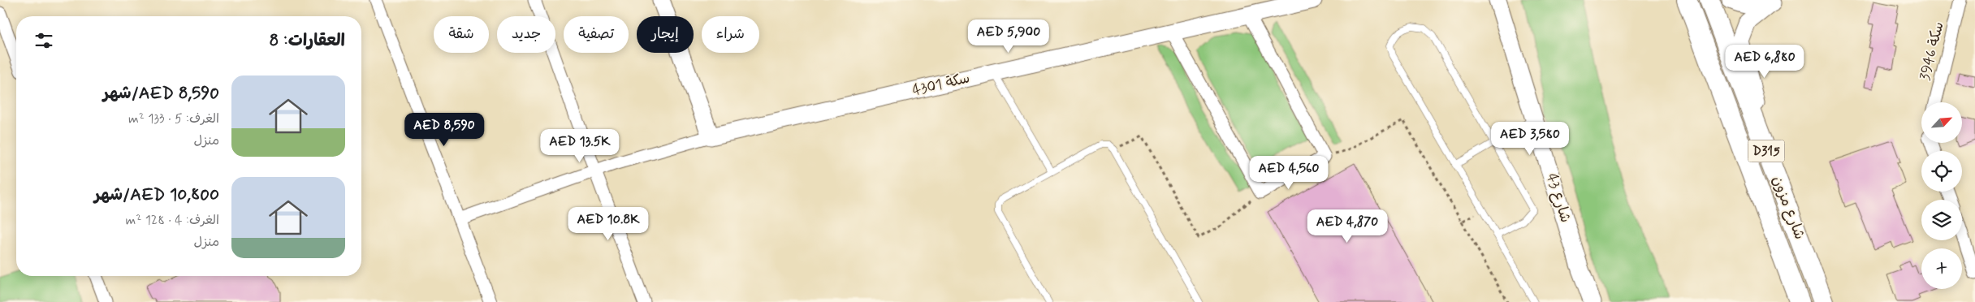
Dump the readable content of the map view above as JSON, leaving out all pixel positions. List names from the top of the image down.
{
  "streets": {
    "main road": ["D315", "شارع مزون"],
    "street": ["سكة 3946", "سكة 4301", "شارع 43"]
  },
  "north": "top right",
  "page": {
    "chip": [
      "شراء",
      "إيجار",
      "تصفية",
      "جديد",
      "شقة"
    ],
    "heading": "العقارات: 8",
    "price": [
      "AED 5,900",
      "AED 6,880",
      "AED 8,590",
      "AED 3,580",
      "AED 13.5K",
      "AED 4,560",
      "AED 10.8K",
      "AED 4,870"
    ],
    "list": [
      {
        "name": "AED 8,590/شهر",
        "note": "الغرف: 5 · 133 m² · منزل"
      },
      {
        "name": "AED 10,800/شهر",
        "note": "الغرف: 4 · 128 m² · منزل"
      }
    ],
    "map_buttons": "+"
  }
}
